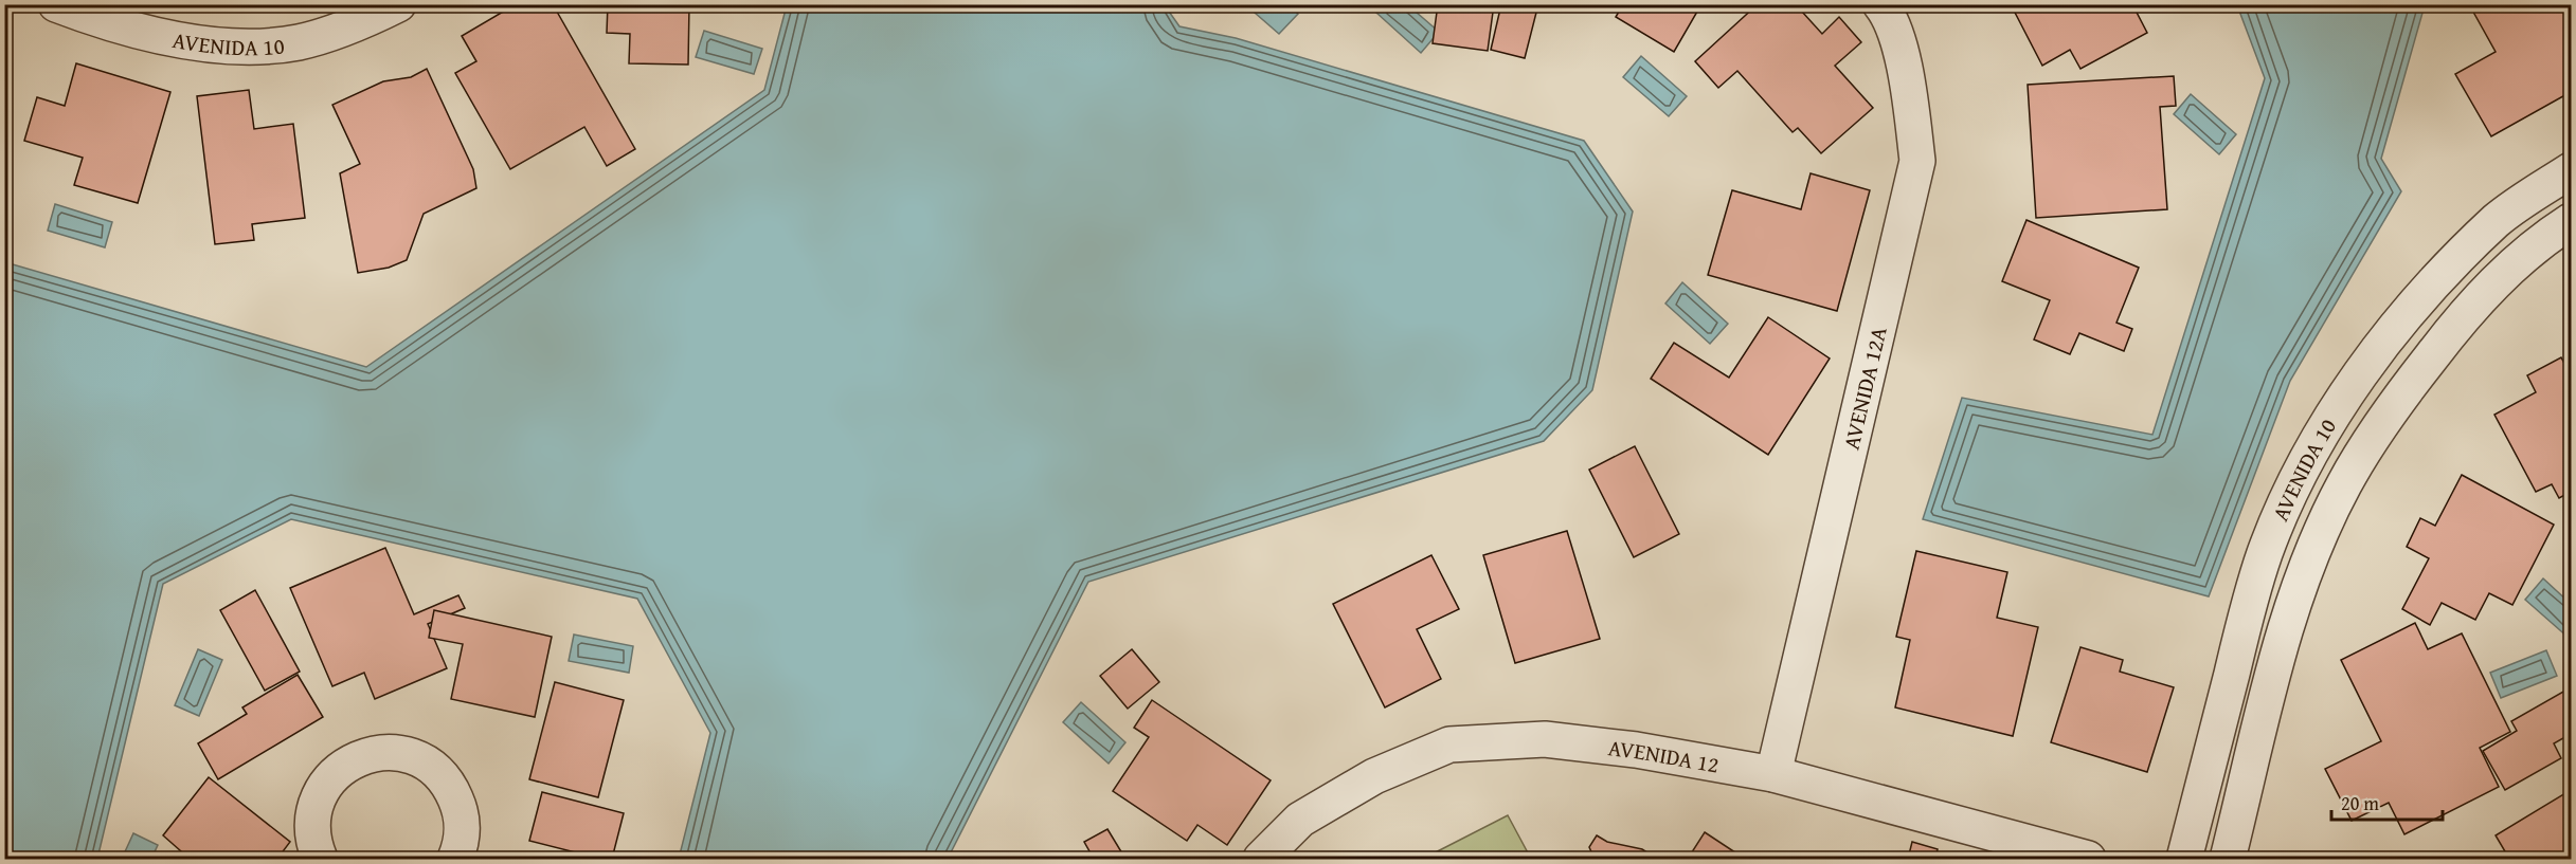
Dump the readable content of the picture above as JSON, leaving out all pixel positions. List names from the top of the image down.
{
  "streets": {
    "street": ["AVENIDA 10", "AVENIDA 12A", "AVENIDA 12"]
  },
  "crossings": [
    ["AVENIDA 12A", "AVENIDA 12"]
  ],
  "scale_bar": "20 m"
}
